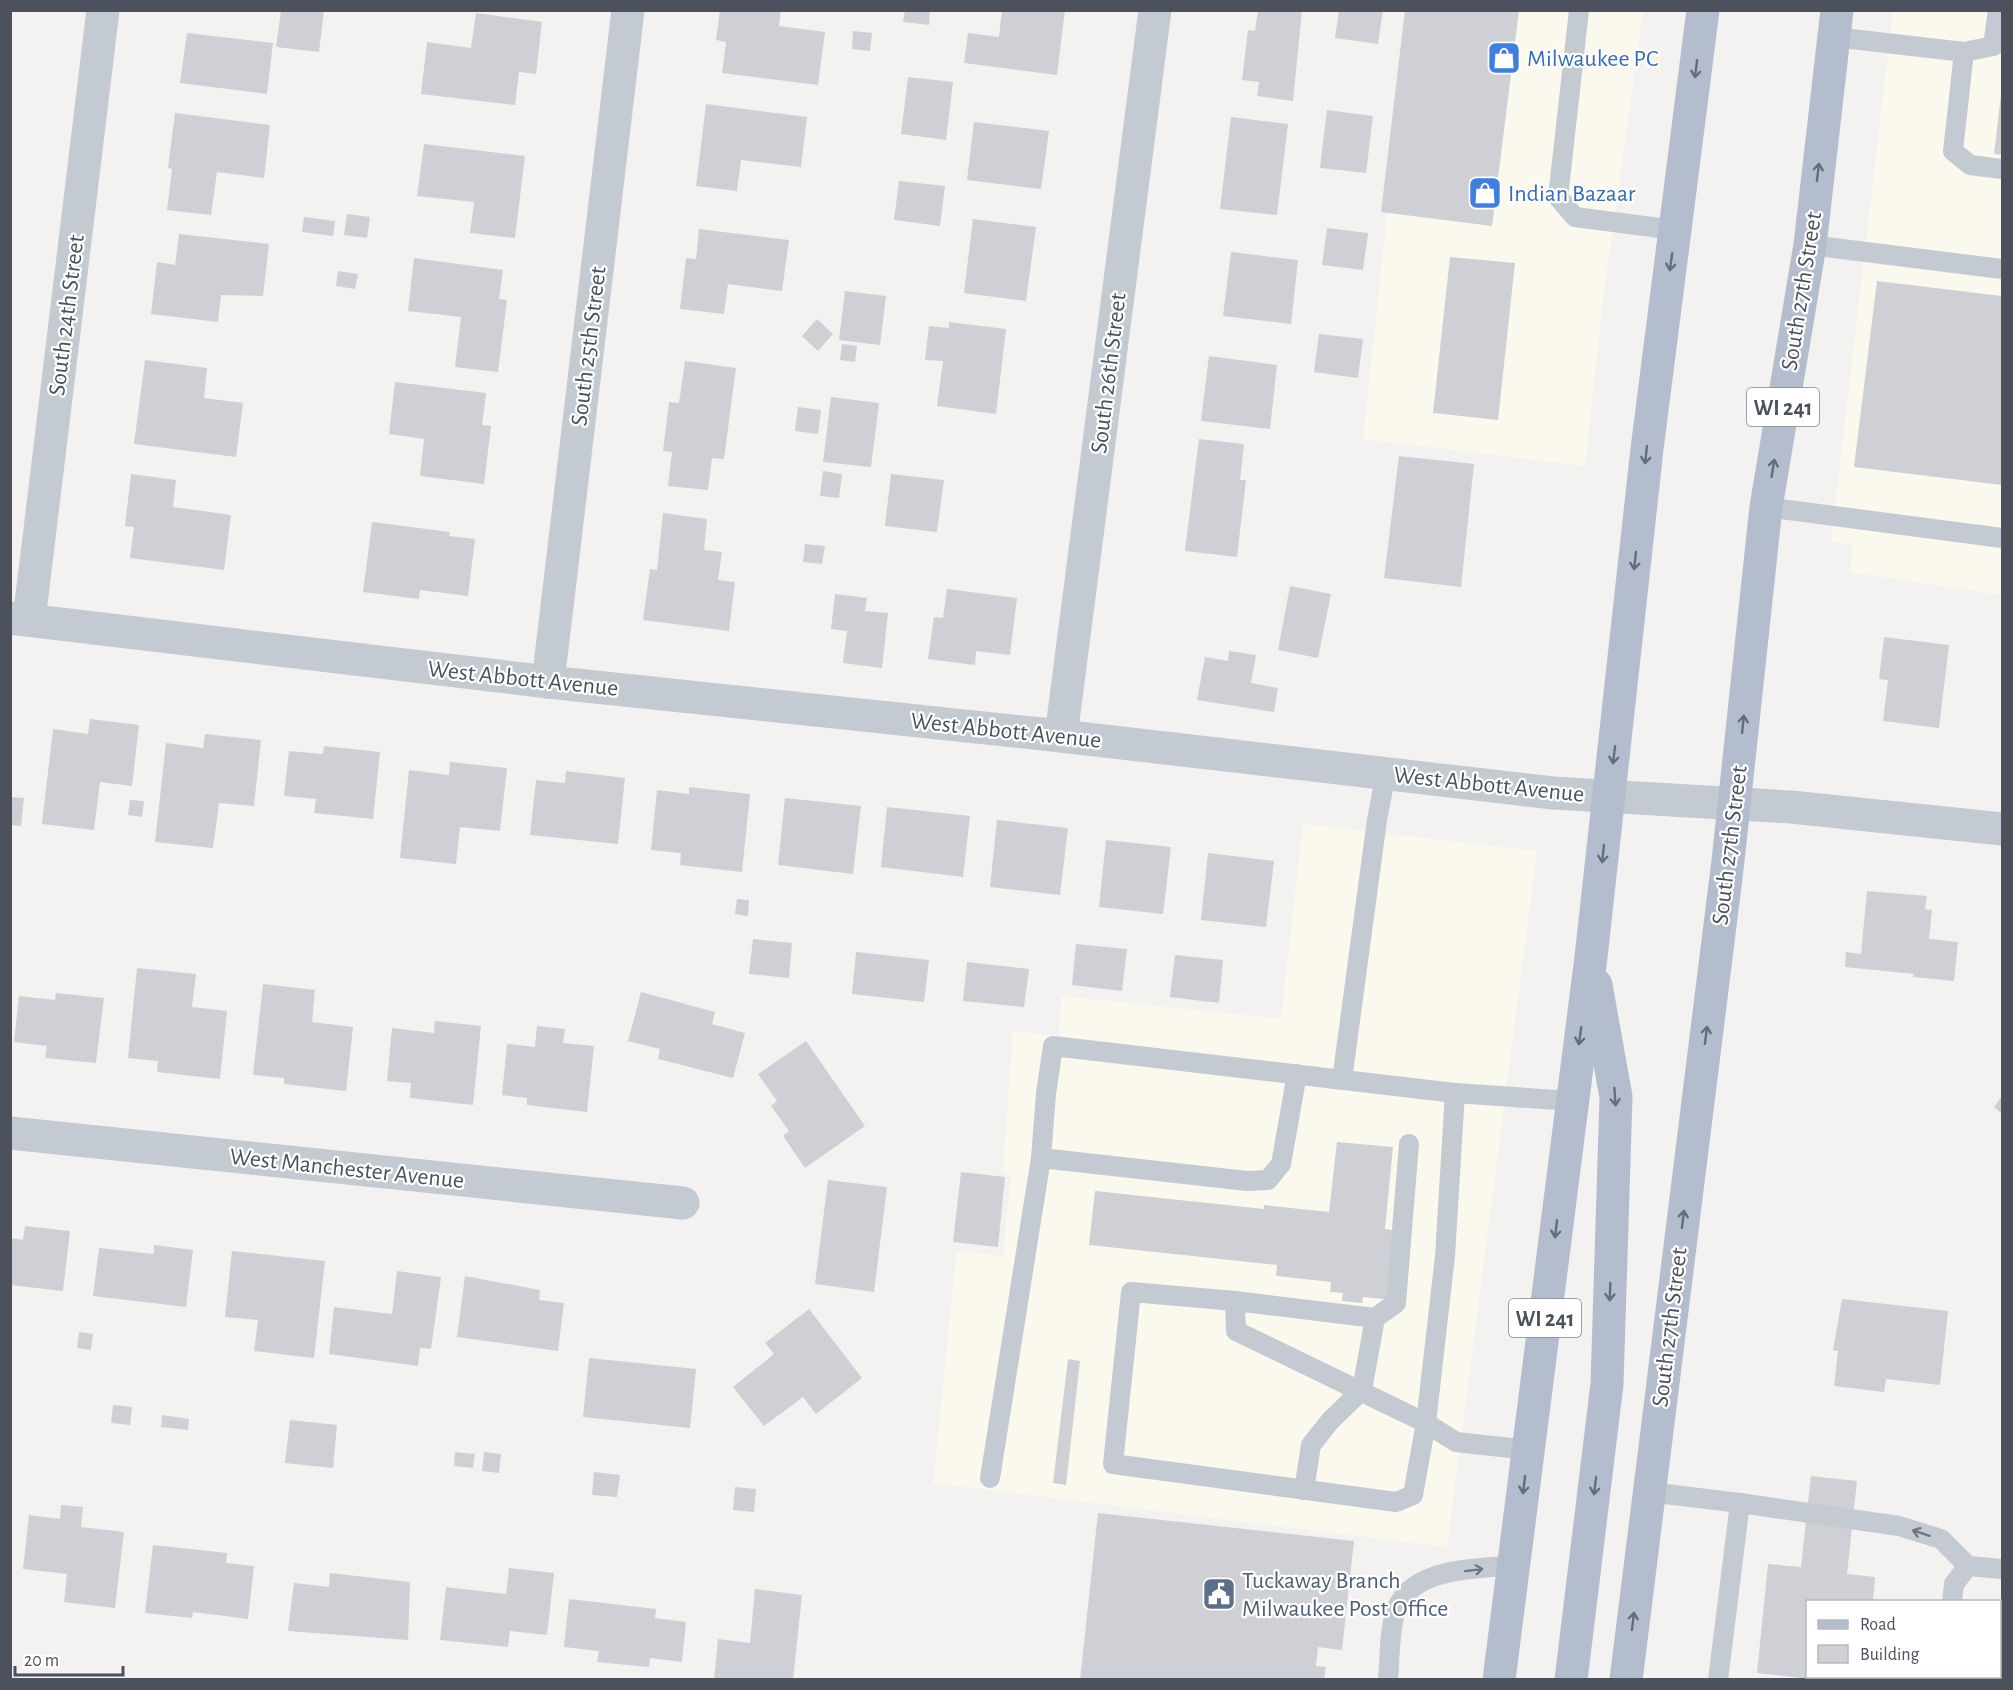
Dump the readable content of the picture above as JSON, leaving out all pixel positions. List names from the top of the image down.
{
  "streets": {
    "main road": ["South 27th Street", "WI 241"],
    "street": [
      "South 24th Street",
      "South 25th Street",
      "South 26th Street",
      "West Abbott Avenue",
      "West Manchester Avenue"
    ]
  },
  "crossings": [
    ["South 27th Street", "West Abbott Avenue"],
    ["South 24th Street", "West Abbott Avenue"],
    ["South 25th Street", "West Abbott Avenue"],
    ["South 26th Street", "West Abbott Avenue"],
    ["WI 241", "West Abbott Avenue"]
  ],
  "places": {
    "shop": ["Milwaukee PC", "Indian Bazaar"],
    "public building": ["Tuckaway Branch Milwaukee Post Office"]
  },
  "legend": ["Road", "Building"],
  "scale_bar": "20 m"
}
